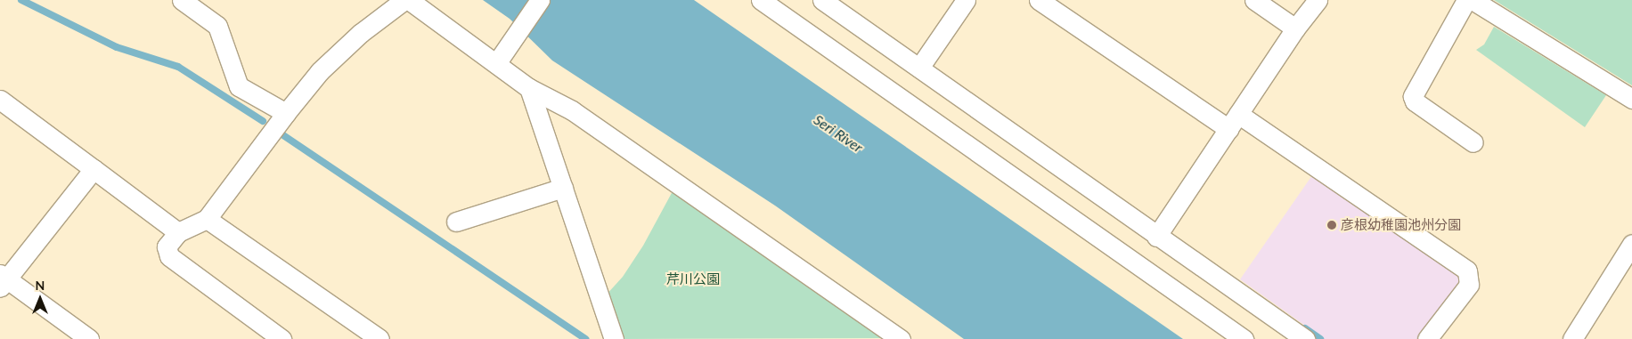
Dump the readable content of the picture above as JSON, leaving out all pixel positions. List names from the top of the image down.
{
  "water": ["Seri River"],
  "parks": ["芹川公園"],
  "places": ["彦根幼稚園池州分園"],
  "north": "top"
}
